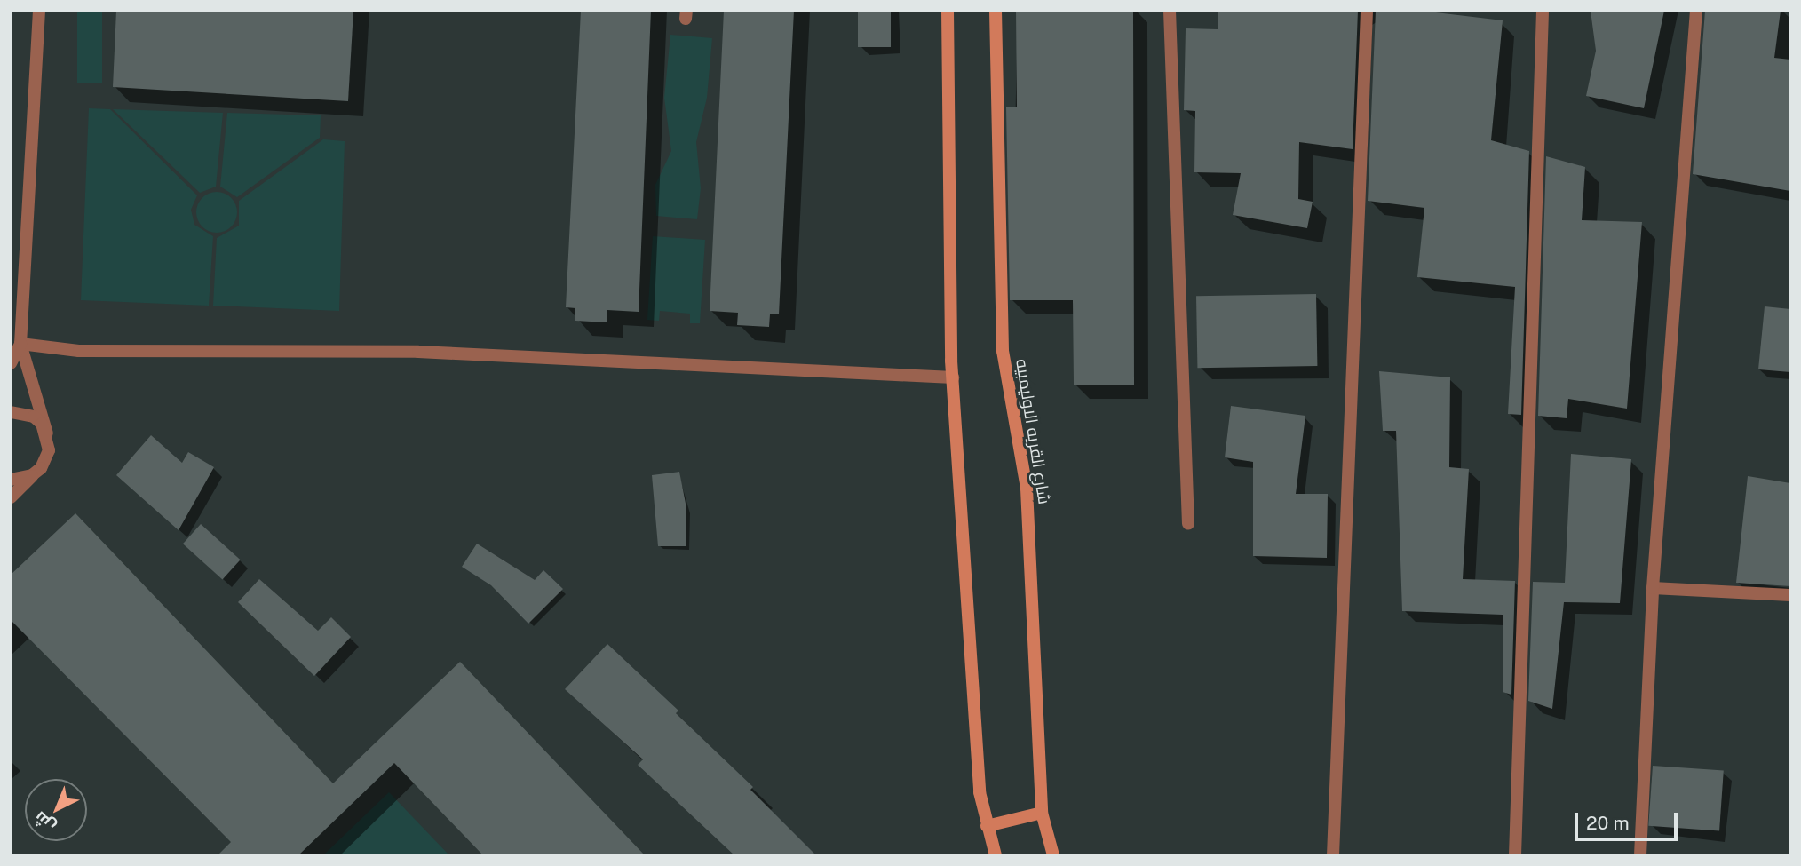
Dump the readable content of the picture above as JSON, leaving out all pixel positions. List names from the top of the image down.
{
  "streets": {
    "main road": ["شارع القريه الاوليمبيه"]
  },
  "scale_bar": "20 m",
  "north": "bottom left"
}
